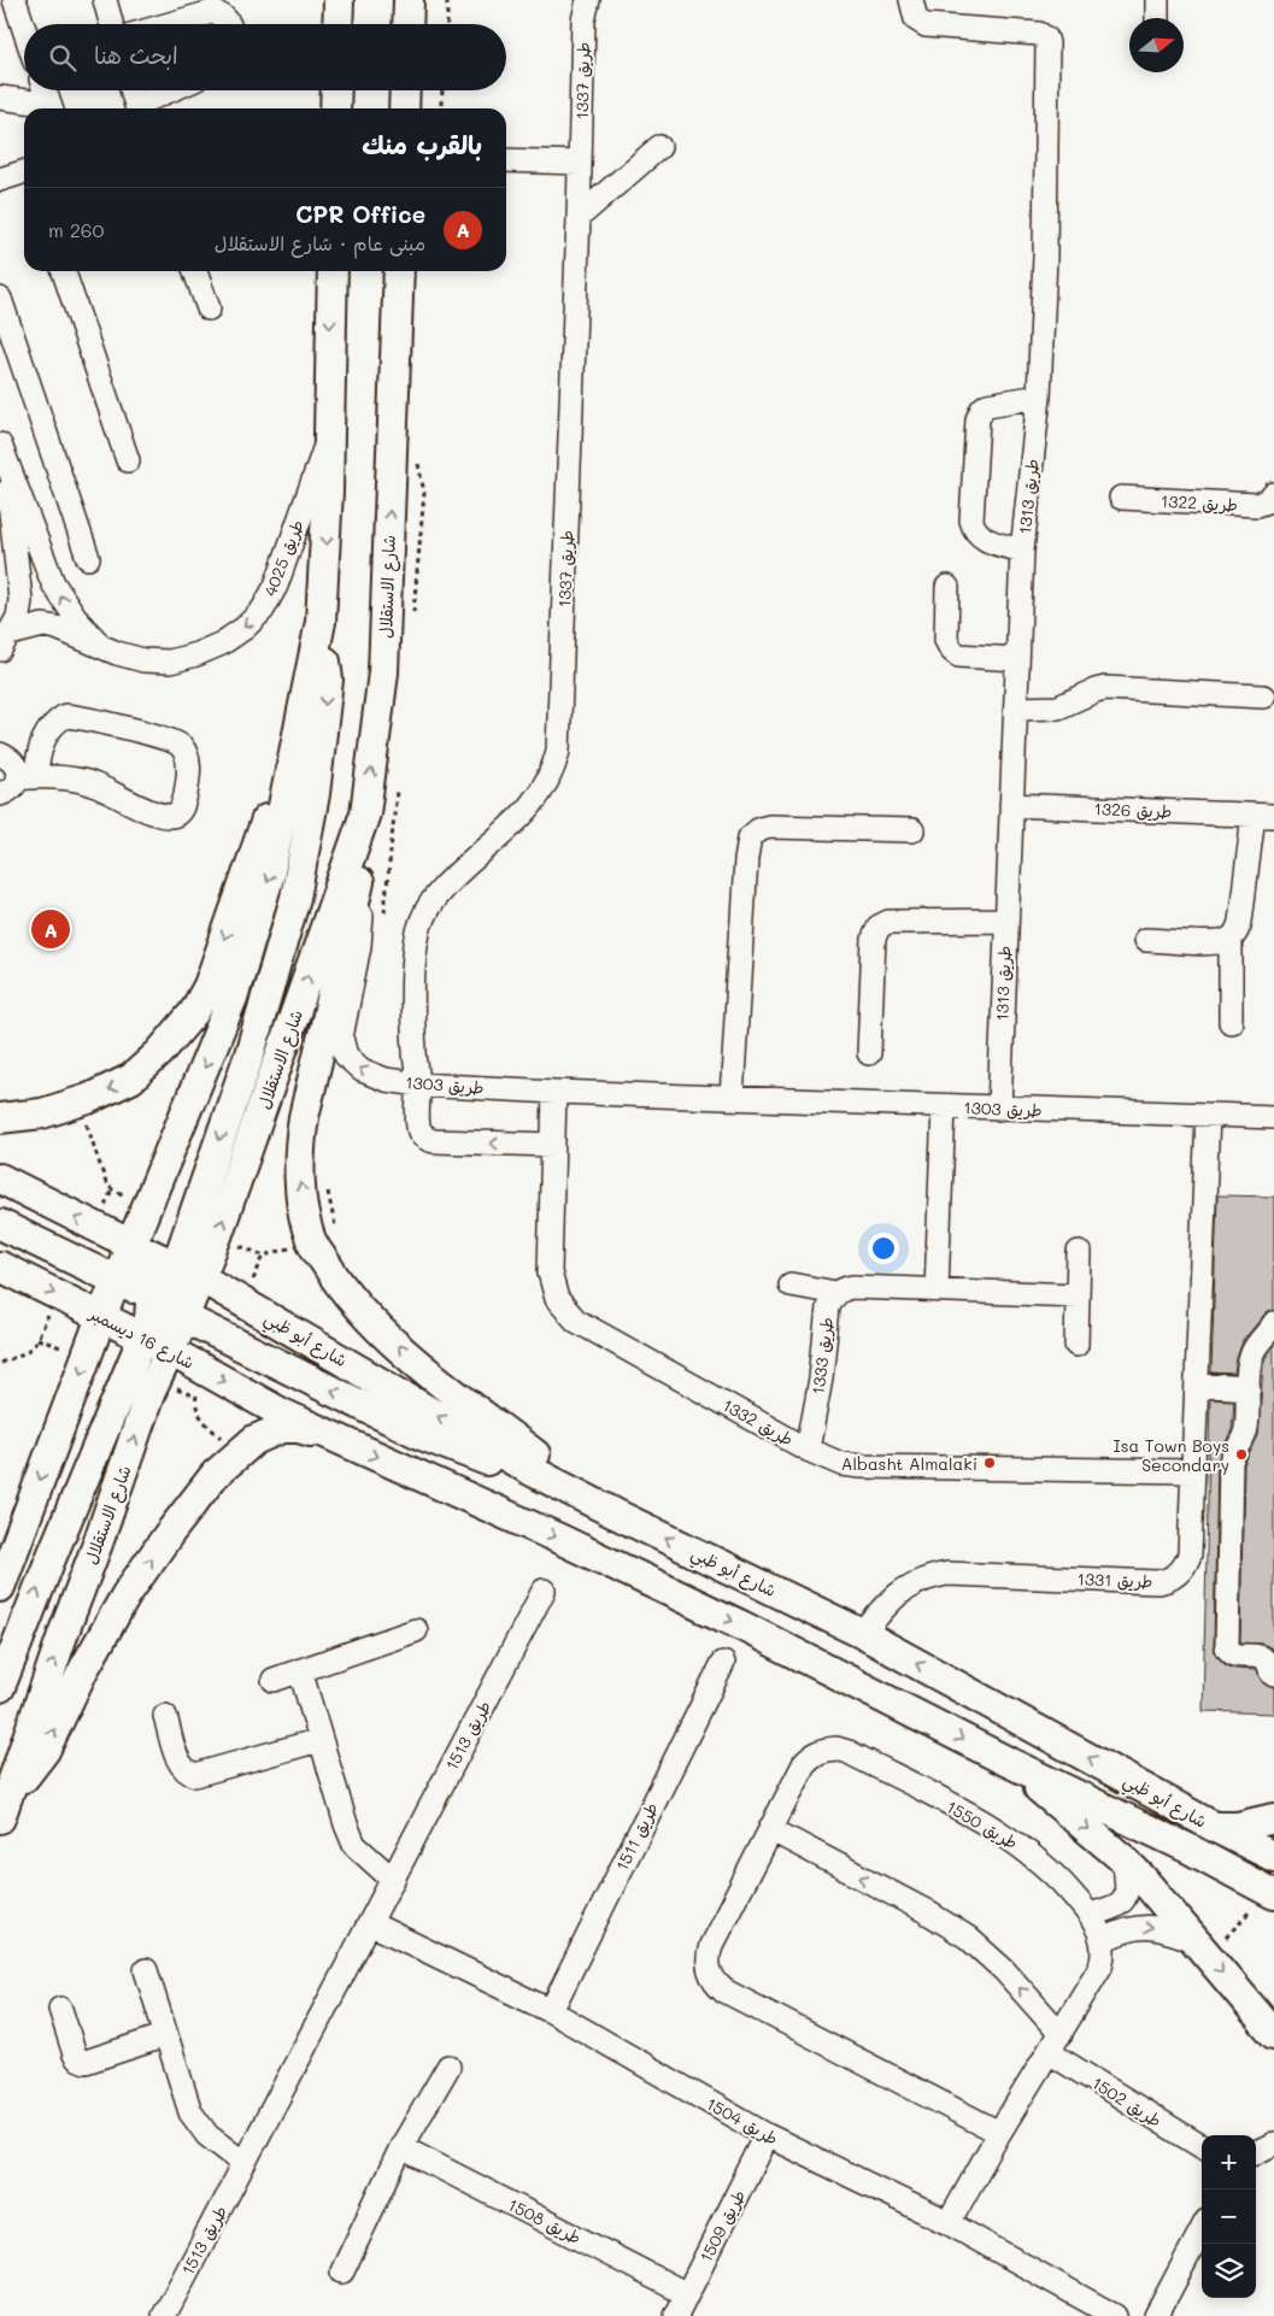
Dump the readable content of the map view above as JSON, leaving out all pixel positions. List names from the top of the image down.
{
  "streets": {
    "main road": ["شارع الاستقلال", "شارع 16 ديسمبر", "شارع أبو ظبي"],
    "street": [
      "طريق 1337",
      "طريق 1313",
      "طريق 1322",
      "طريق 4025",
      "طريق 1326",
      "طريق 1303",
      "طريق 1333",
      "طريق 1332",
      "طريق 1331",
      "طريق 1513",
      "طريق 1550",
      "طريق 1511",
      "طريق 1502",
      "طريق 1504",
      "طريق 1508",
      "طريق 1509"
    ]
  },
  "crossings": [
    ["طريق 1337", "طريق 1303"],
    ["طريق 1337", "طريق 1332"],
    ["طريق 1313", "طريق 1326"],
    ["طريق 1313", "طريق 1303"],
    ["شارع الاستقلال", "شارع 16 ديسمبر"],
    ["شارع الاستقلال", "شارع أبو ظبي"],
    ["طريق 1303", "طريق 1332"],
    ["طريق 1303", "طريق 1331"],
    ["شارع 16 ديسمبر", "شارع أبو ظبي"],
    ["شارع أبو ظبي", "طريق 1331"],
    ["طريق 1333", "طريق 1332"],
    ["طريق 1332", "طريق 1331"],
    ["طريق 1513", "طريق 1504"],
    ["طريق 1511", "طريق 1504"],
    ["طريق 1504", "طريق 1509"],
    ["طريق 1508", "طريق 1509"]
  ],
  "places": ["Isa Town Boys Secondary", "Albasht Almalaki"],
  "north": "right",
  "page": {
    "search": "ابحث هنا",
    "heading": "بالقرب منك",
    "list": [
      {
        "mark": "A",
        "name": "CPR Office",
        "note": "مبنى عام · شارع الاستقلال",
        "value": "260 m"
      }
    ],
    "pins": "A",
    "map_buttons": ["+", "−"]
  }
}
